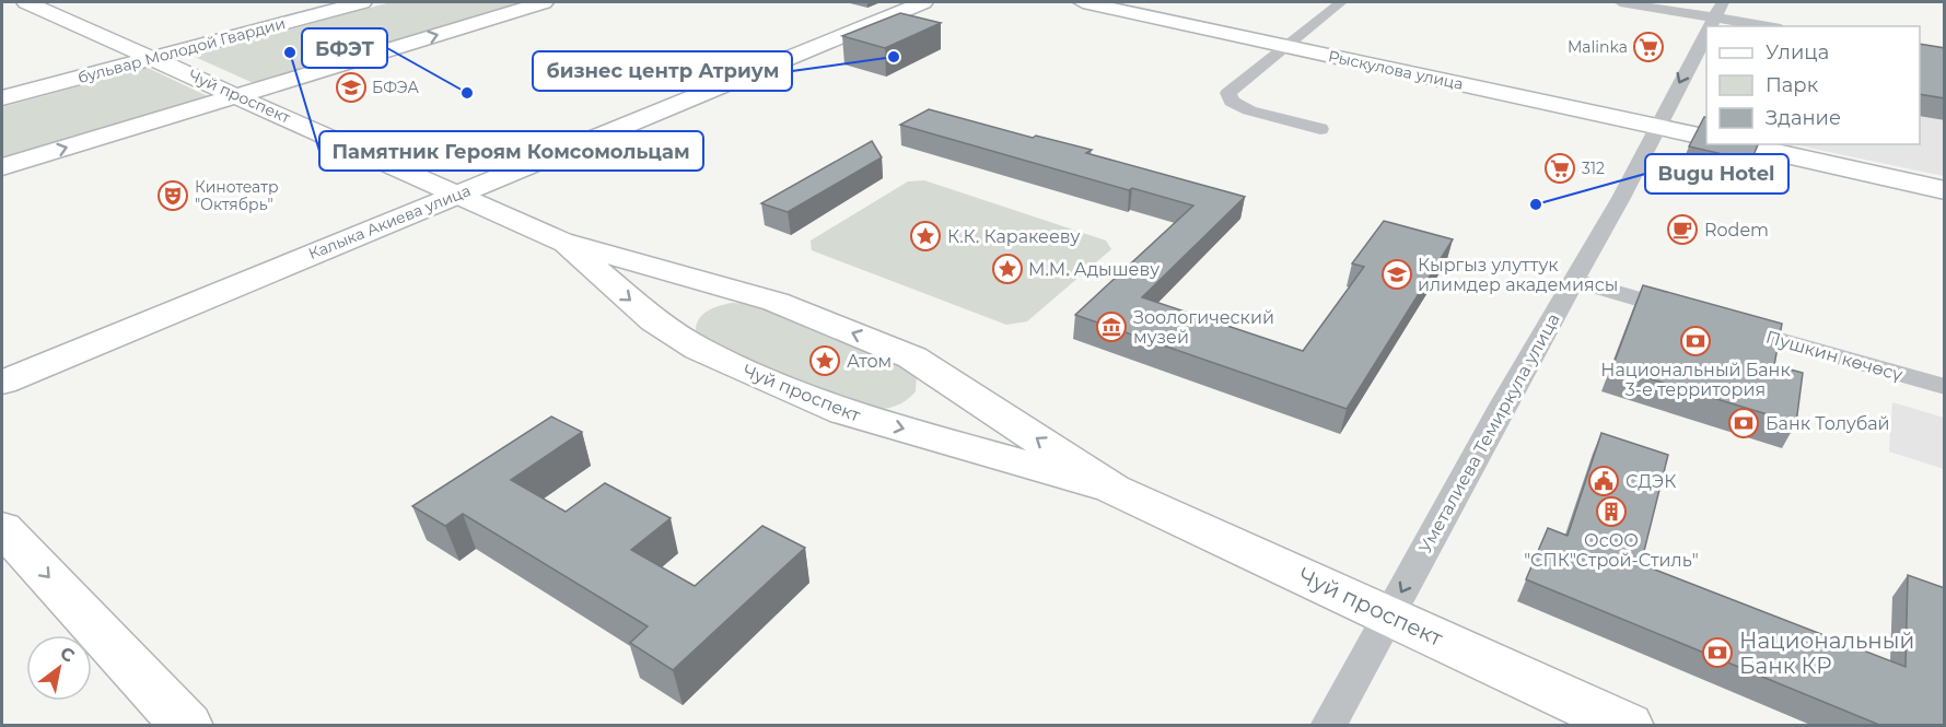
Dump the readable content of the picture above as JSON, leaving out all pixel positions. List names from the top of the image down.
{
  "streets": {
    "main road": [
      "бульвар Молодой Гвардии",
      "Рыскулова улица",
      "Чуй проспект",
      "Калыка Акиева улица"
    ],
    "street": ["Пушкин көчөсү", "Уметалиева Темиркула улица"]
  },
  "crossings": [
    ["бульвар Молодой Гвардии", "Чуй проспект"],
    ["Рыскулова улица", "Уметалиева Темиркула улица"],
    ["Чуй проспект", "Калыка Акиева улица"],
    ["Чуй проспект", "Уметалиева Темиркула улица"]
  ],
  "one_way": ["Уметалиева Темиркула улица"],
  "places": {
    "supermarket": ["Malinka", "312"],
    "other": [
      "Памятник Героям Комсомольцам",
      "бизнес центр Атриум",
      "БФЭТ",
      "Bugu Hotel"
    ],
    "school or university": ["БФЭА", "Кыргыз улуттук илимдер академиясы"],
    "theatre": ["Кинотеатр \"Октябрь\""],
    "cafe": ["Rodem"],
    "place": ["К.К. Каракееву", "М.М. Адышеву", "Атом"],
    "museum": ["Зоологический музей"],
    "bank": ["Национальный Банк 3-е территория", "Банк Толубай", "Национальный Банк КР"],
    "public building": ["СДЭК"],
    "building": ["ОсОО \"СПК\"Строй-Стиль\""]
  },
  "legend": ["Улица", "Парк", "Здание"],
  "north": "top right"
}
